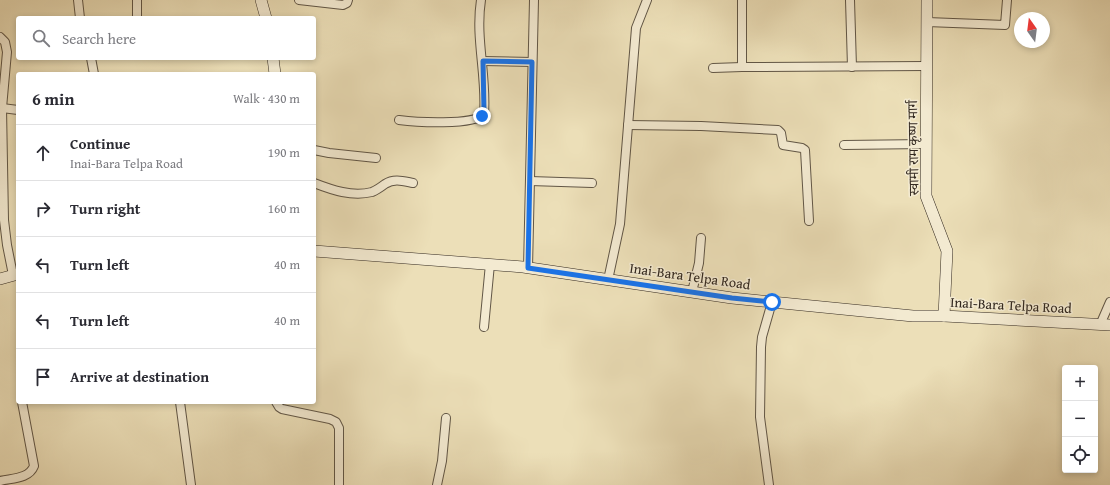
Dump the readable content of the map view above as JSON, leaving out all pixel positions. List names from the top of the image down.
{
  "streets": {
    "street": ["स्वामी राम कृष्ण मार्ग", "Inai-Bara Telpa Road"]
  },
  "crossings": [
    ["स्वामी राम कृष्ण मार्ग", "Inai-Bara Telpa Road"]
  ],
  "north": "top",
  "page": {
    "search": "Search here",
    "heading": ["6 min", "Walk · 430 m"],
    "list": [
      ["Continue", "Inai-Bara Telpa Road", "190 m"],
      ["Turn right", "160 m"],
      ["Turn left", "40 m"],
      ["Turn left", "40 m"],
      "Arrive at destination"
    ],
    "map_buttons": ["+", "−"]
  }
}
